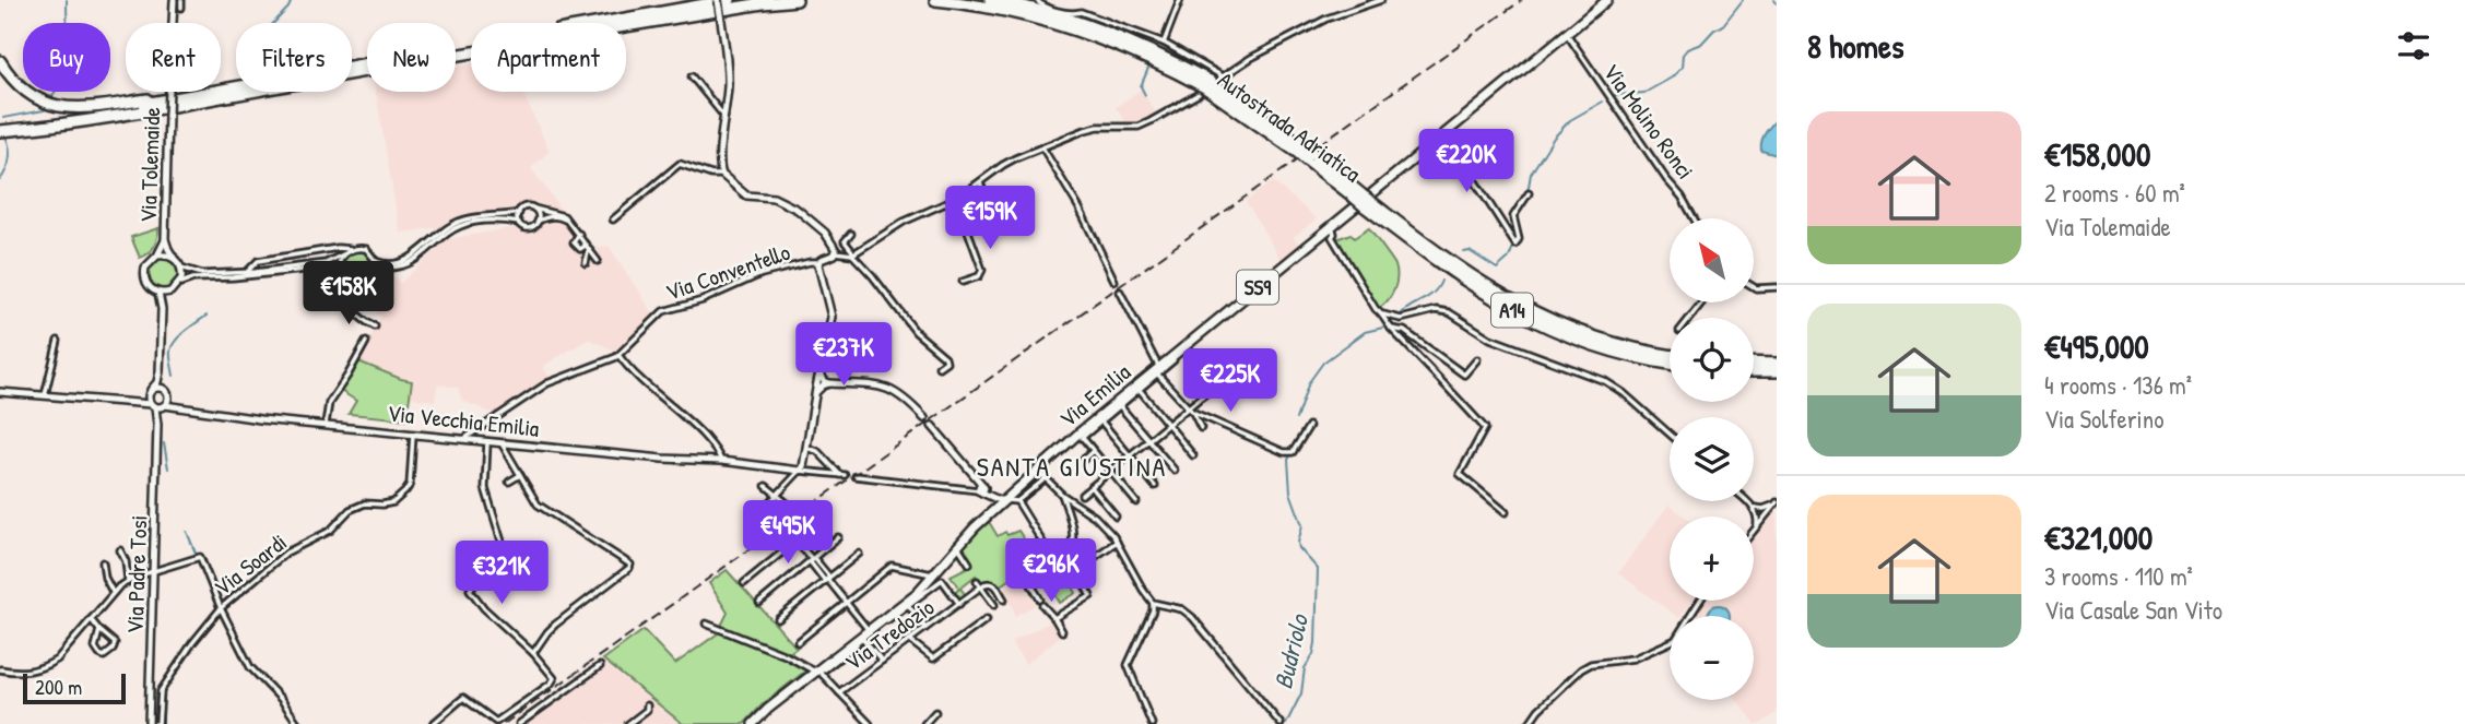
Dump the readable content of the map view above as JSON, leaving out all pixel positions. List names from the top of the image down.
{
  "streets": {
    "highway": ["Autostrada Adriatica", "A14"],
    "main road": ["SS9", "Via Emilia"],
    "street": [
      "Via Molino Ronci",
      "Via Tolemaide",
      "Via Conventello",
      "Via Vecchia Emilia",
      "Via Soardi",
      "Via Padre Tosi",
      "Via Tredozio"
    ]
  },
  "crossings": [
    ["Via Molino Ronci", "Via Emilia"],
    ["Autostrada Adriatica", "Via Emilia"],
    ["Via Conventello", "Via Vecchia Emilia"],
    ["Via Emilia", "Via Tredozio"],
    ["Via Vecchia Emilia", "Via Soardi"],
    ["Via Vecchia Emilia", "Via Padre Tosi"]
  ],
  "districts": ["SANTA GIUSTINA"],
  "water": ["Budriolo"],
  "scale_bar": "200 m",
  "north": "top left",
  "page": {
    "heading": "8 homes",
    "chip": [
      "Buy",
      "Rent",
      "Filters",
      "New",
      "Apartment"
    ],
    "list": [
      {
        "name": "€158,000",
        "note": "2 rooms · 60 m² · Via Tolemaide"
      },
      {
        "name": "€495,000",
        "note": "4 rooms · 136 m² · Via Solferino"
      },
      {
        "name": "€321,000",
        "note": "3 rooms · 110 m² · Via Casale San Vito"
      }
    ],
    "price": [
      "€220K",
      "€159K",
      "€158K",
      "€237K",
      "€225K",
      "€495K",
      "€296K",
      "€321K"
    ],
    "map_buttons": ["+", "−"],
    "scale": "200 m"
  }
}
